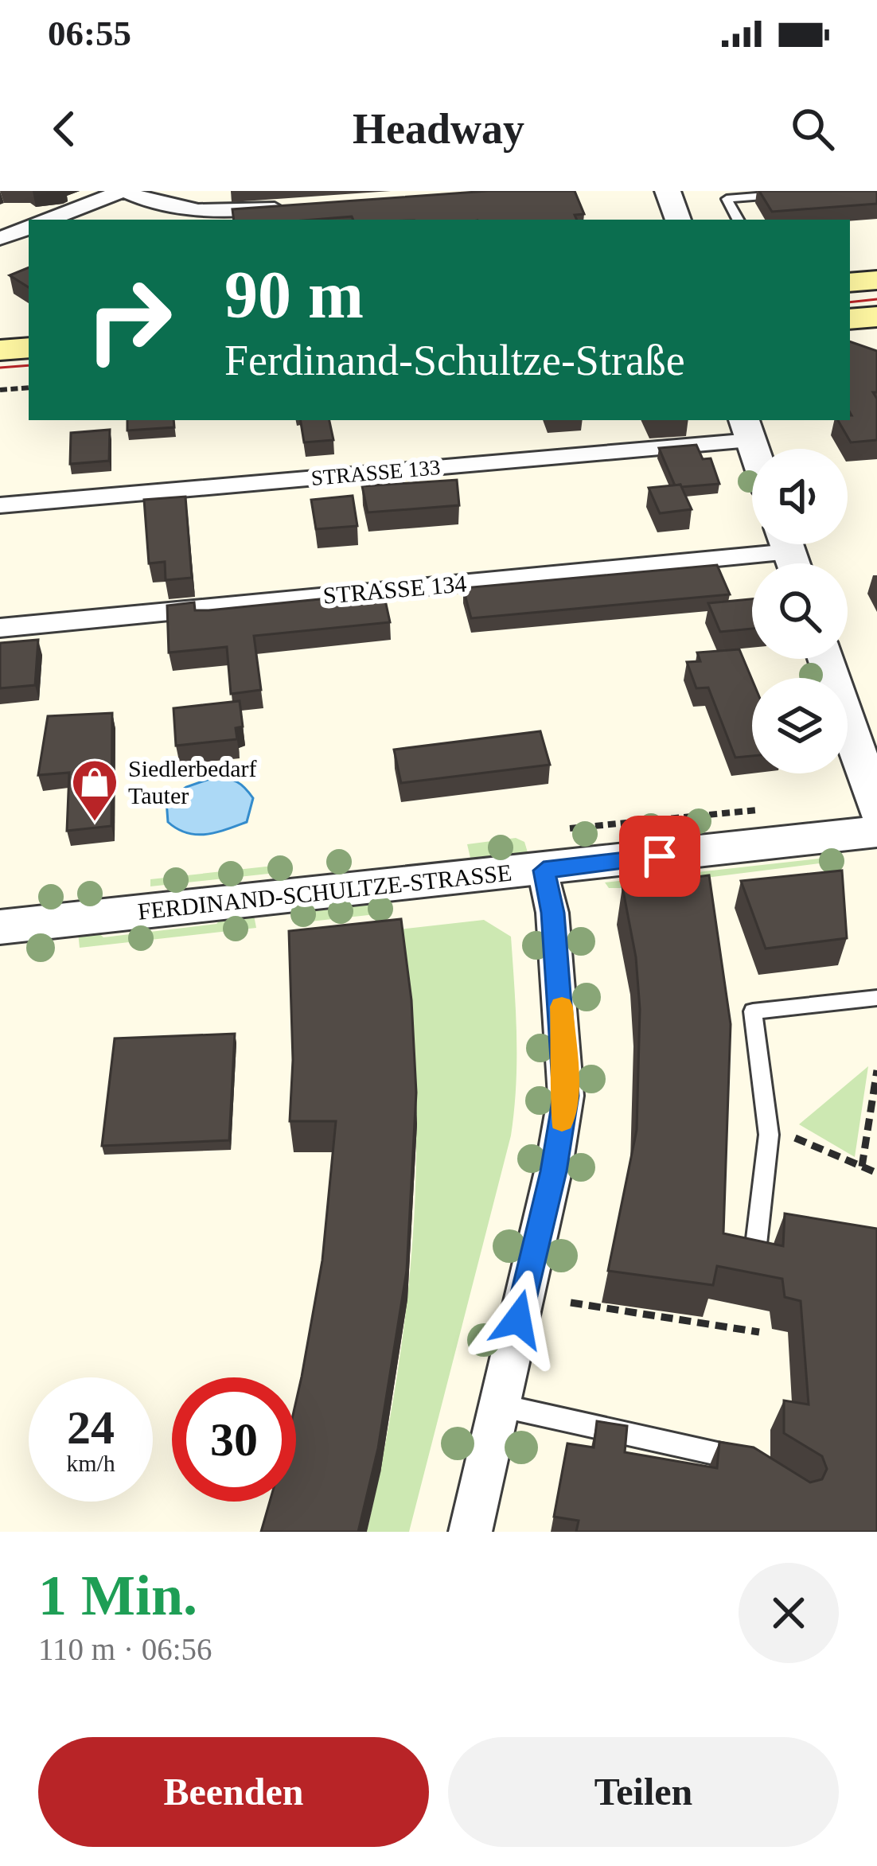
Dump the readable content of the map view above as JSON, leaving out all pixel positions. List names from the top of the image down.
{
  "streets": {
    "street": ["STRASSE 133", "STRASSE 134", "FERDINAND-SCHULTZE-STRASSE"]
  },
  "places": {
    "shop": ["Siedlerbedarf Tauter"]
  },
  "page": {
    "status": "06:55",
    "header": "Headway",
    "turn": ["90 m", "Ferdinand-Schultze-Straße"],
    "speed": "24 km/h",
    "limit": "30",
    "heading": ["1 Min.", "110 m · 06:56"],
    "buttons": ["Beenden", "Teilen"]
  }
}
